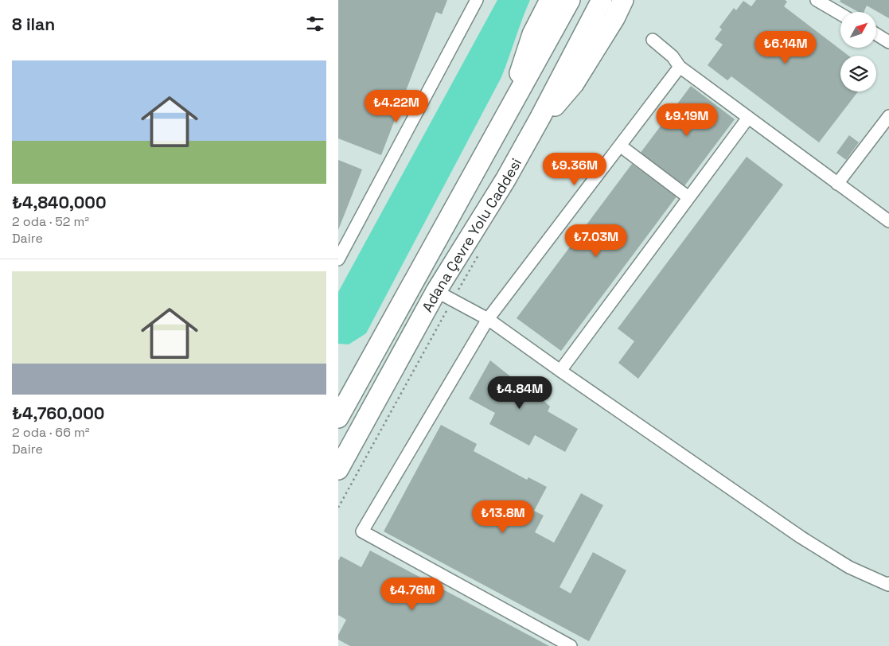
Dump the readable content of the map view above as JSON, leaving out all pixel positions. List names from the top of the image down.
{
  "streets": {
    "highway": ["Adana Çevre Yolu Caddesi"]
  },
  "north": "top right",
  "page": {
    "heading": "8 ilan",
    "price": [
      "₺6.14M",
      "₺4.22M",
      "₺9.19M",
      "₺9.36M",
      "₺7.03M",
      "₺4.84M",
      "₺13.8M",
      "₺4.76M"
    ],
    "list": [
      {
        "name": "₺4,840,000",
        "note": "2 oda · 52 m² · Daire"
      },
      {
        "name": "₺4,760,000",
        "note": "2 oda · 66 m² · Daire"
      }
    ]
  }
}
